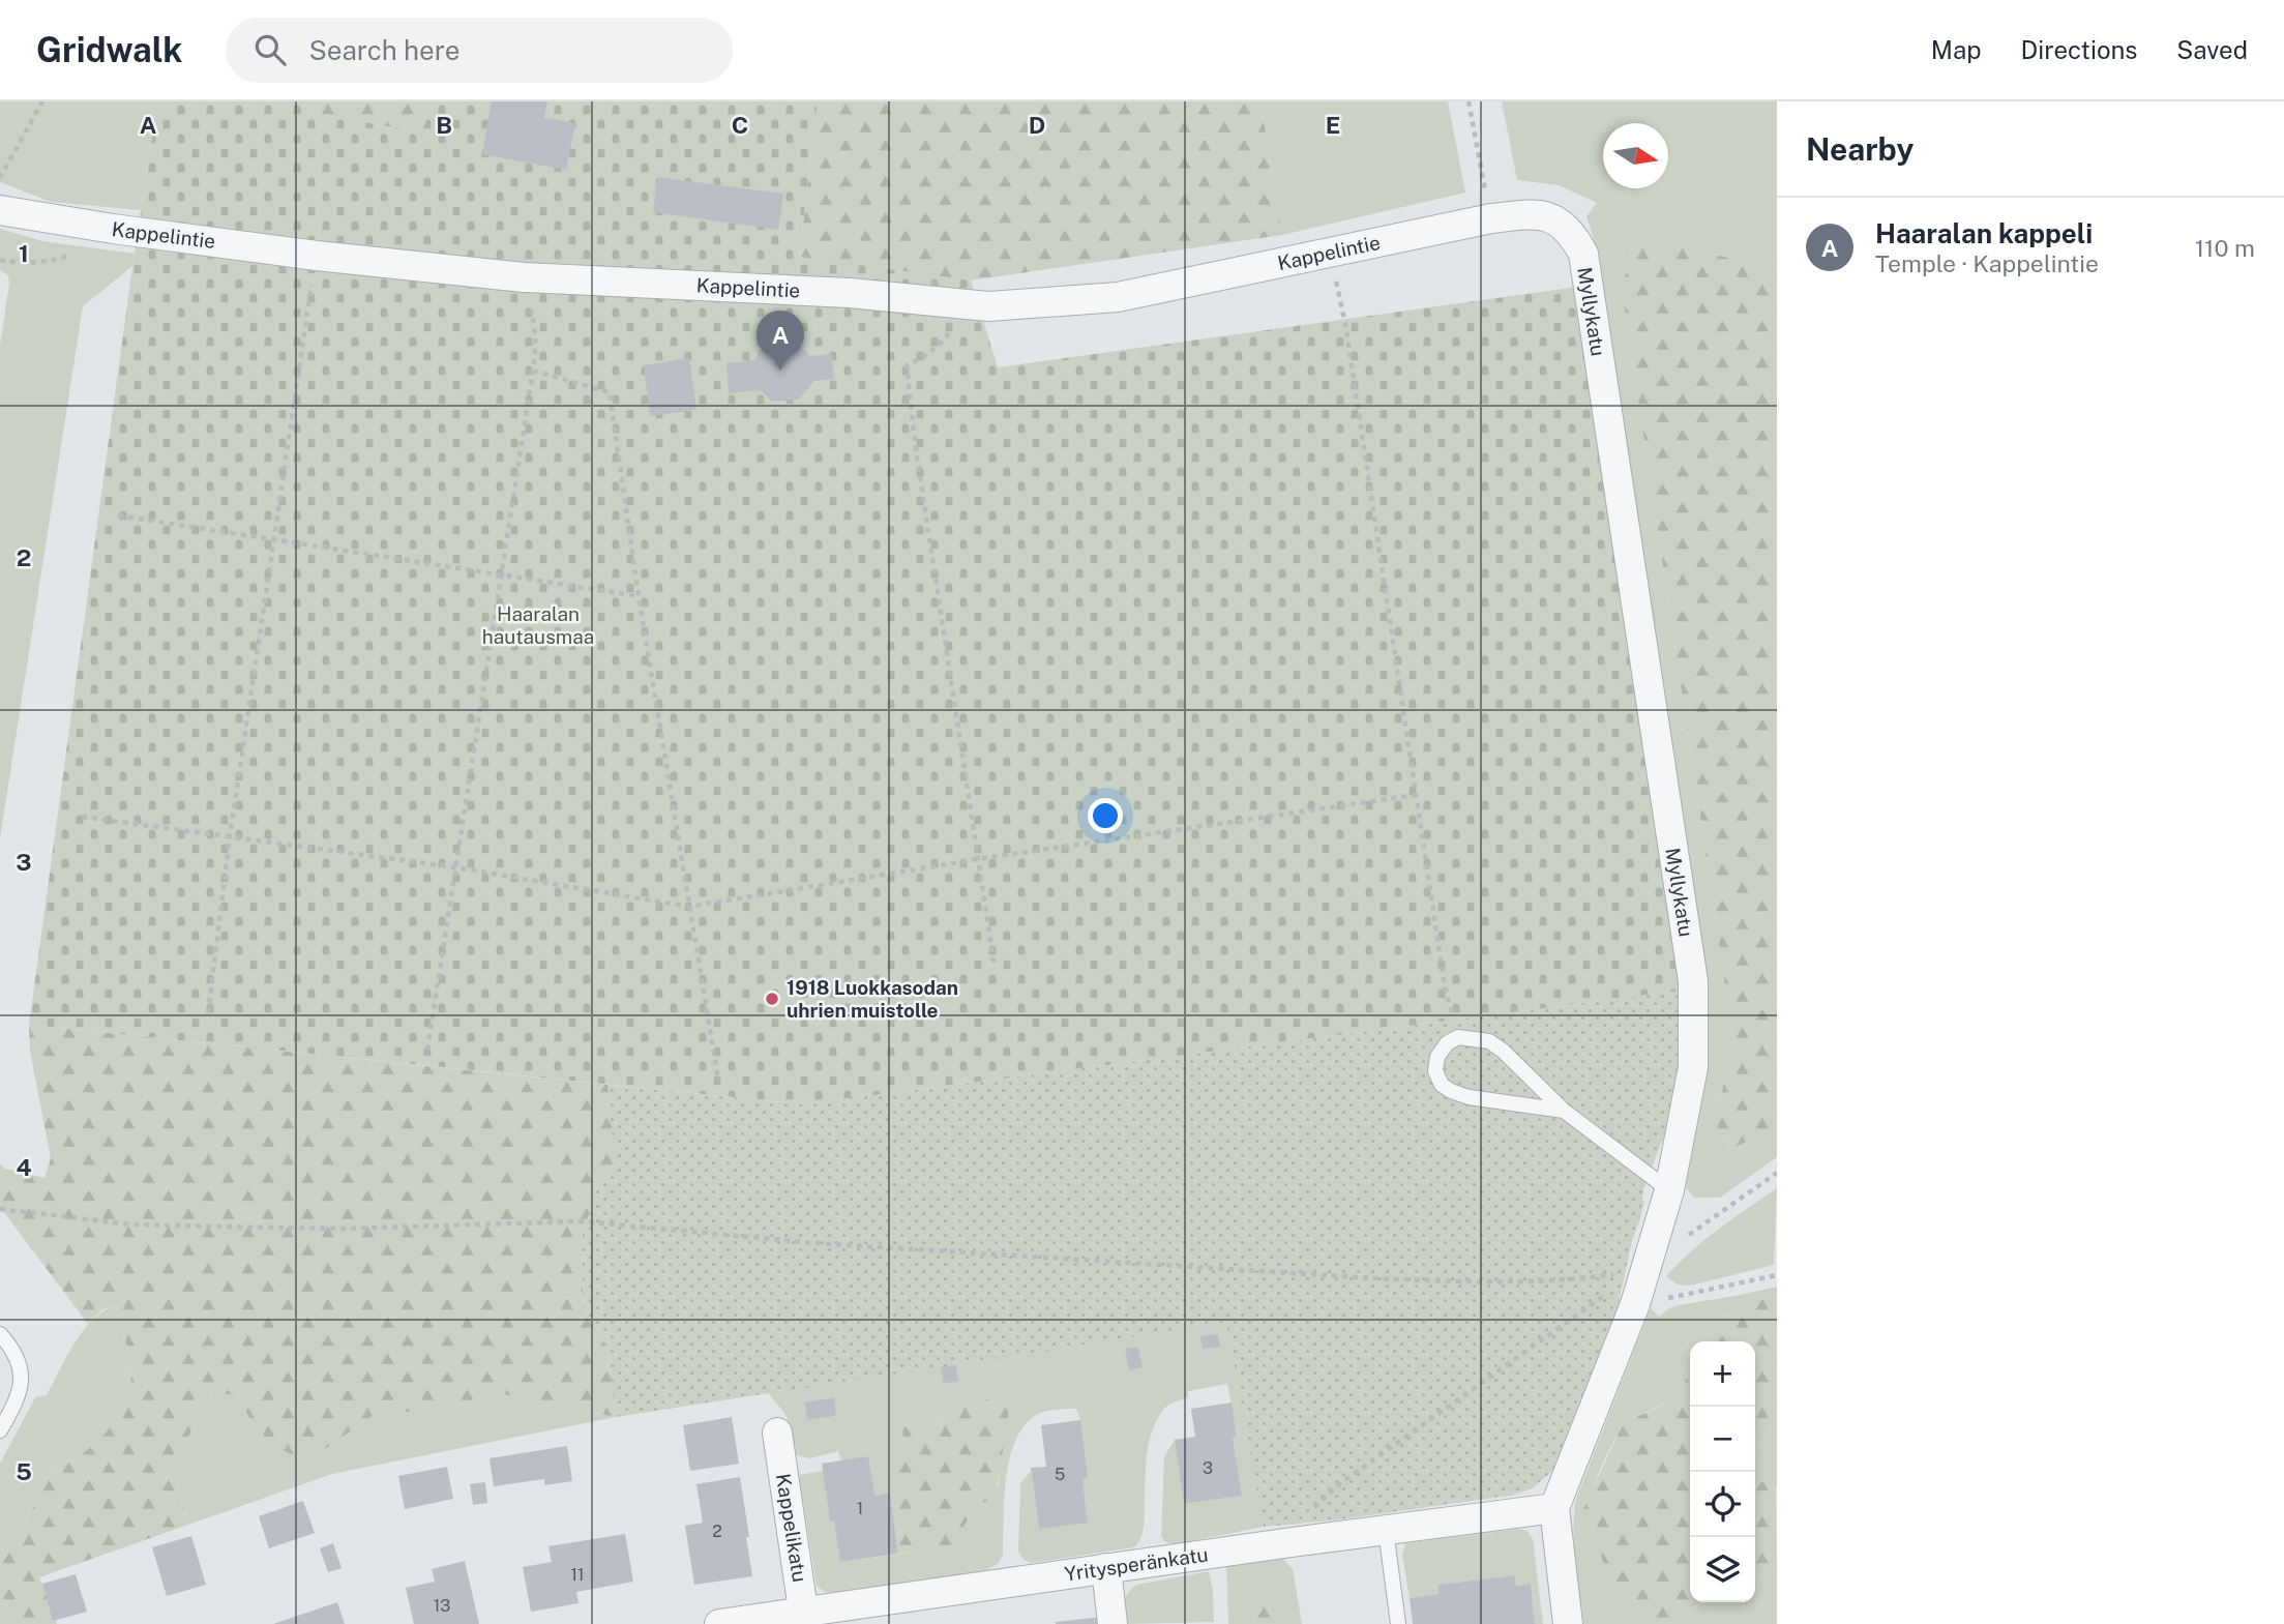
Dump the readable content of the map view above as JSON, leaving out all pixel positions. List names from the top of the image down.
{
  "streets": {
    "street": [
      "Kappelintie",
      "Myllykatu",
      "Kappelikatu",
      "Yritysperänkatu"
    ]
  },
  "crossings": [
    ["Kappelintie", "Myllykatu"],
    ["Myllykatu", "Yritysperänkatu"],
    ["Kappelikatu", "Yritysperänkatu"]
  ],
  "parks": ["Haaralan hautausmaa"],
  "places": ["1918 Luokkasodan uhrien muistolle"],
  "house_numbers": [
    "3",
    "5",
    "1",
    "2",
    "11",
    "13"
  ],
  "north": "right",
  "page": {
    "header": "Gridwalk",
    "search": "Search here",
    "nav": ["Map", "Directions", "Saved"],
    "heading": "Nearby",
    "list": [
      {
        "mark": "A",
        "name": "Haaralan kappeli",
        "note": "Temple · Kappelintie",
        "value": "110 m"
      }
    ],
    "pins": "A",
    "map_buttons": ["+", "−"]
  },
  "grid": {
    "columns": [
      "A",
      "B",
      "C",
      "D",
      "E"
    ],
    "rows": [
      "1",
      "2",
      "3",
      "4",
      "5"
    ]
  }
}
